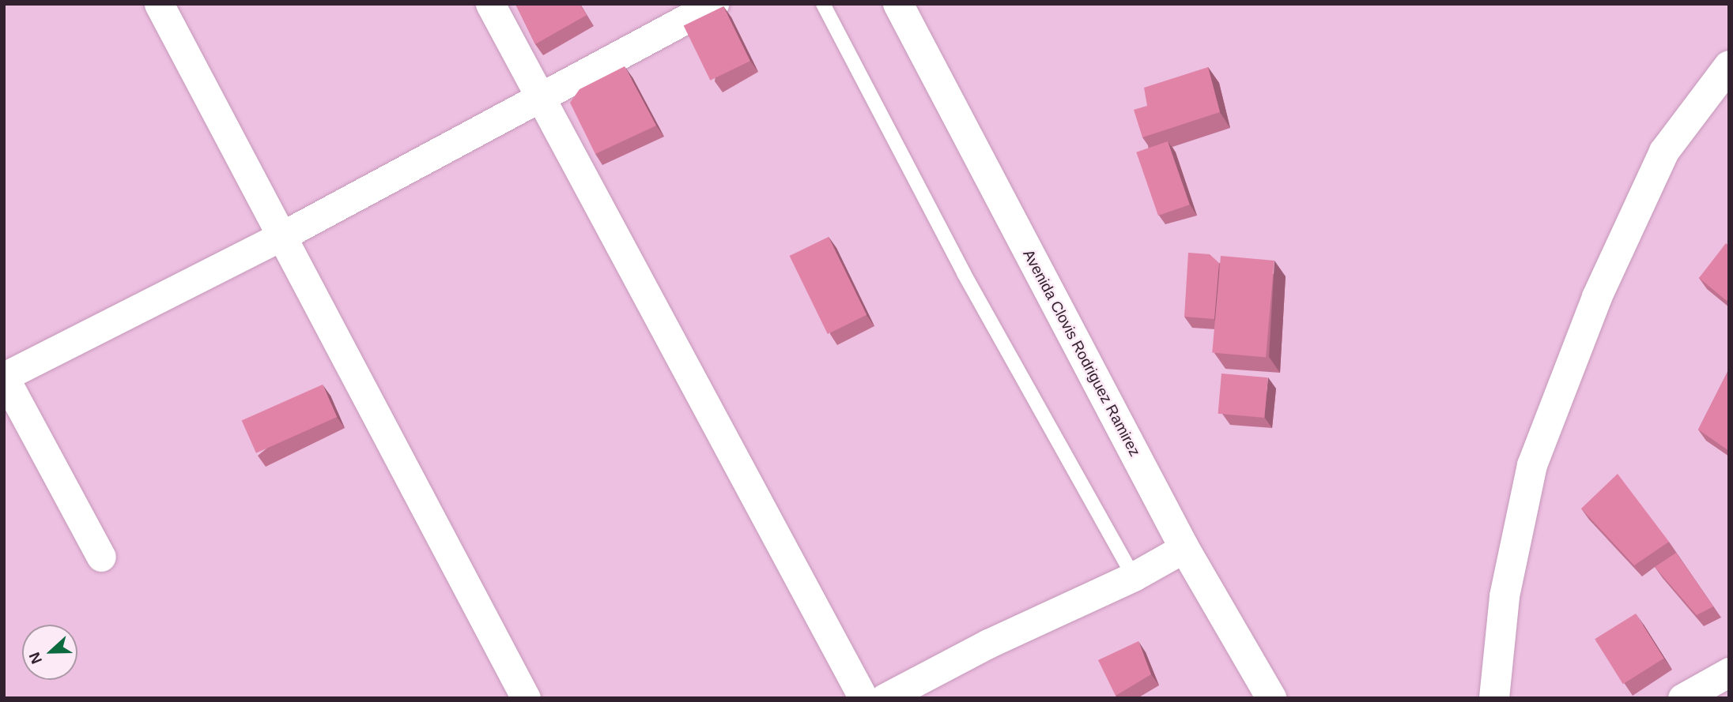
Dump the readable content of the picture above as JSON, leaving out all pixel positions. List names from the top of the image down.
{
  "streets": {
    "main road": ["Avenida Clovis Rodriguez Ramirez"]
  },
  "north": "left"
}
